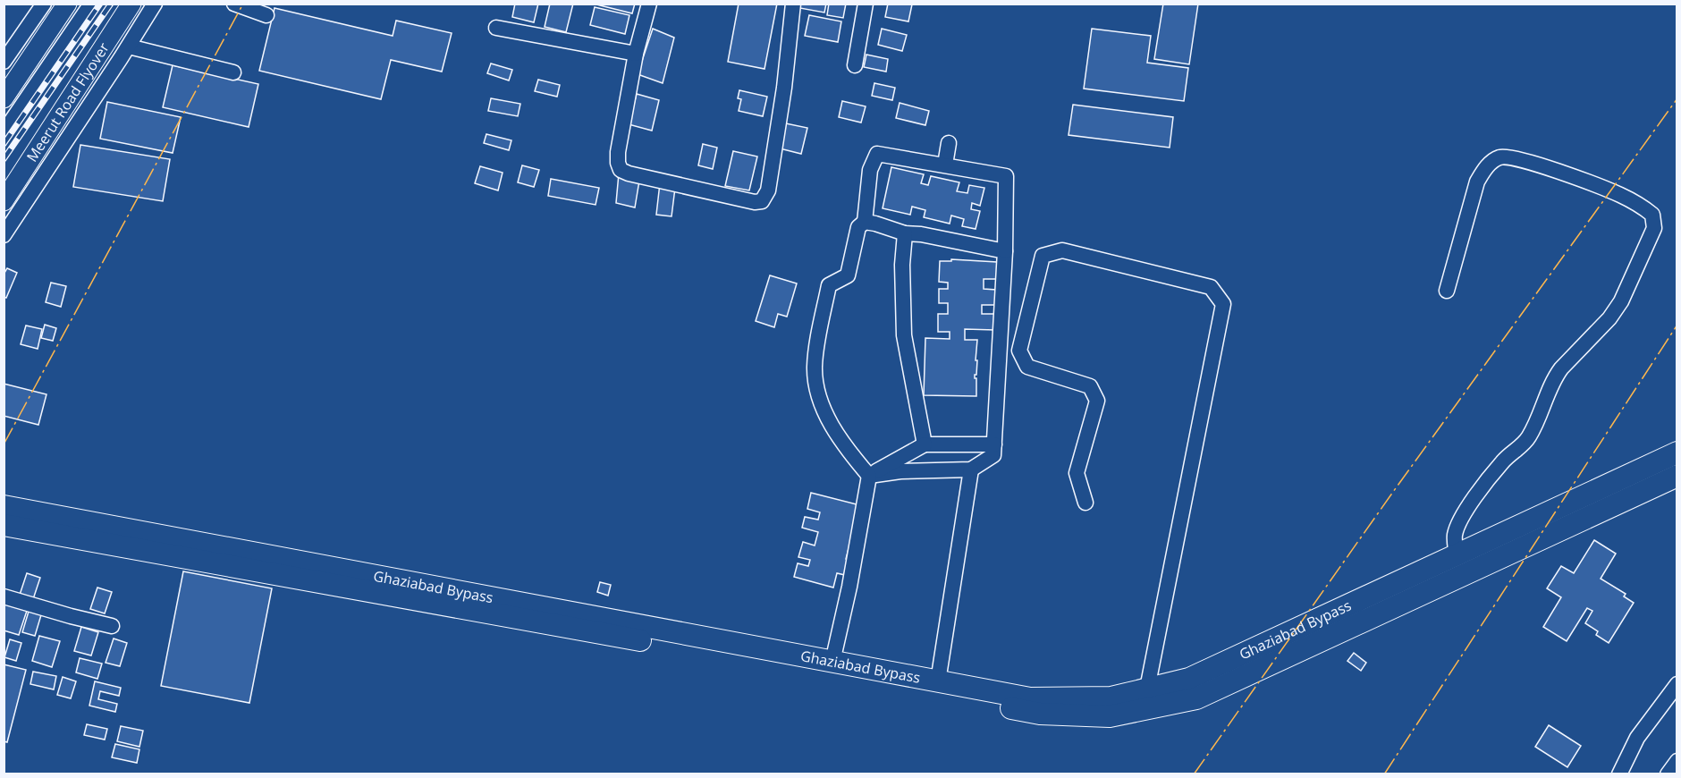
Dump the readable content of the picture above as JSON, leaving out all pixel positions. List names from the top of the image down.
{
  "streets": {
    "highway": ["Ghaziabad Bypass"],
    "main road": ["Meerut Road Flyover"]
  }
}
